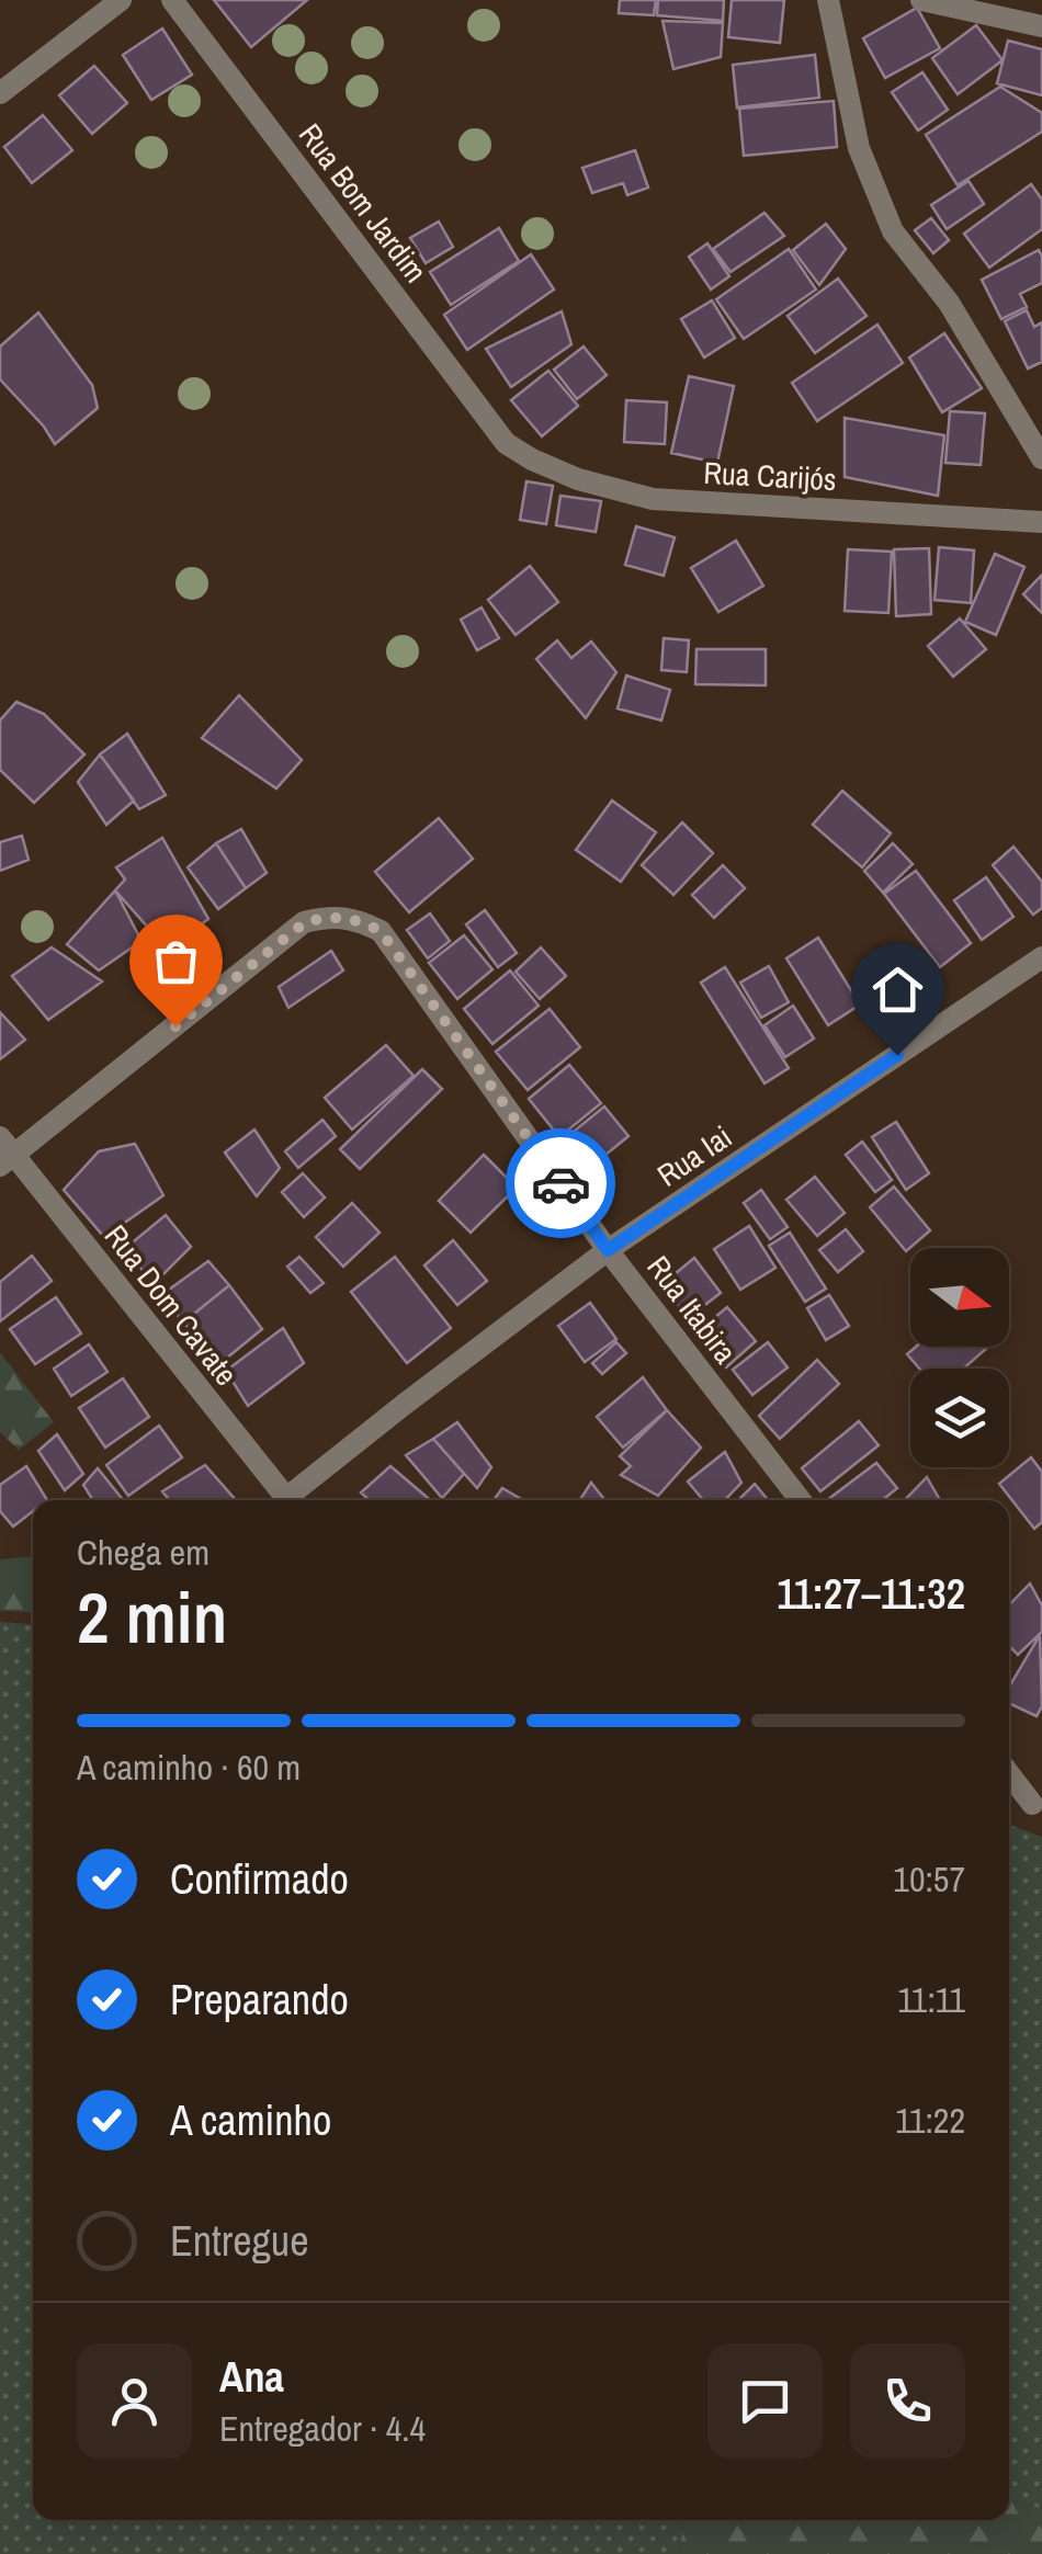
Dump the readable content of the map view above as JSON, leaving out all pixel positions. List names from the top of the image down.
{
  "streets": {
    "street": [
      "Rua Bom Jardim",
      "Rua Carijós",
      "Rua Iai",
      "Rua Dom Cavate",
      "Rua Itabira"
    ]
  },
  "crossings": [
    ["Rua Bom Jardim", "Rua Carijós"],
    ["Rua Iai", "Rua Itabira"],
    ["Rua Dom Cavate", "Rua Itabira"]
  ],
  "north": "right",
  "page": {
    "heading": ["2 min", "Chega em", "11:27–11:32"],
    "panel": ["Ana", "Entregador · 4.4"],
    "bar": "A caminho · 60 m",
    "list": [
      ["Confirmado", "10:57"],
      ["Preparando", "11:11"],
      ["A caminho", "11:22"],
      "Entregue"
    ]
  }
}
